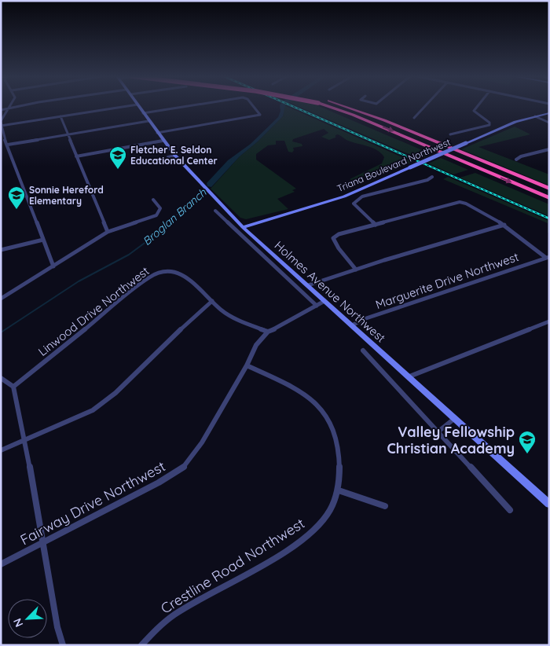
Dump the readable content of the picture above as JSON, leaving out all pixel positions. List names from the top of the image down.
{
  "streets": {
    "main road": ["Triana Boulevard Northwest", "Holmes Avenue Northwest"],
    "street": [
      "Marguerite Drive Northwest",
      "Linwood Drive Northwest",
      "Fairway Drive Northwest",
      "Crestline Road Northwest"
    ]
  },
  "crossings": [
    ["Triana Boulevard Northwest", "Holmes Avenue Northwest"],
    ["Marguerite Drive Northwest", "Holmes Avenue Northwest"],
    ["Holmes Avenue Northwest", "Fairway Drive Northwest"],
    ["Linwood Drive Northwest", "Fairway Drive Northwest"],
    ["Fairway Drive Northwest", "Crestline Road Northwest"]
  ],
  "water": ["Broglan Branch"],
  "places": {
    "school or university": ["Fletcher E. Seldon Educational Center", "Sonnie Hereford Elementary", "Valley Fellowship Christian Academy"]
  },
  "north": "bottom left"
}
